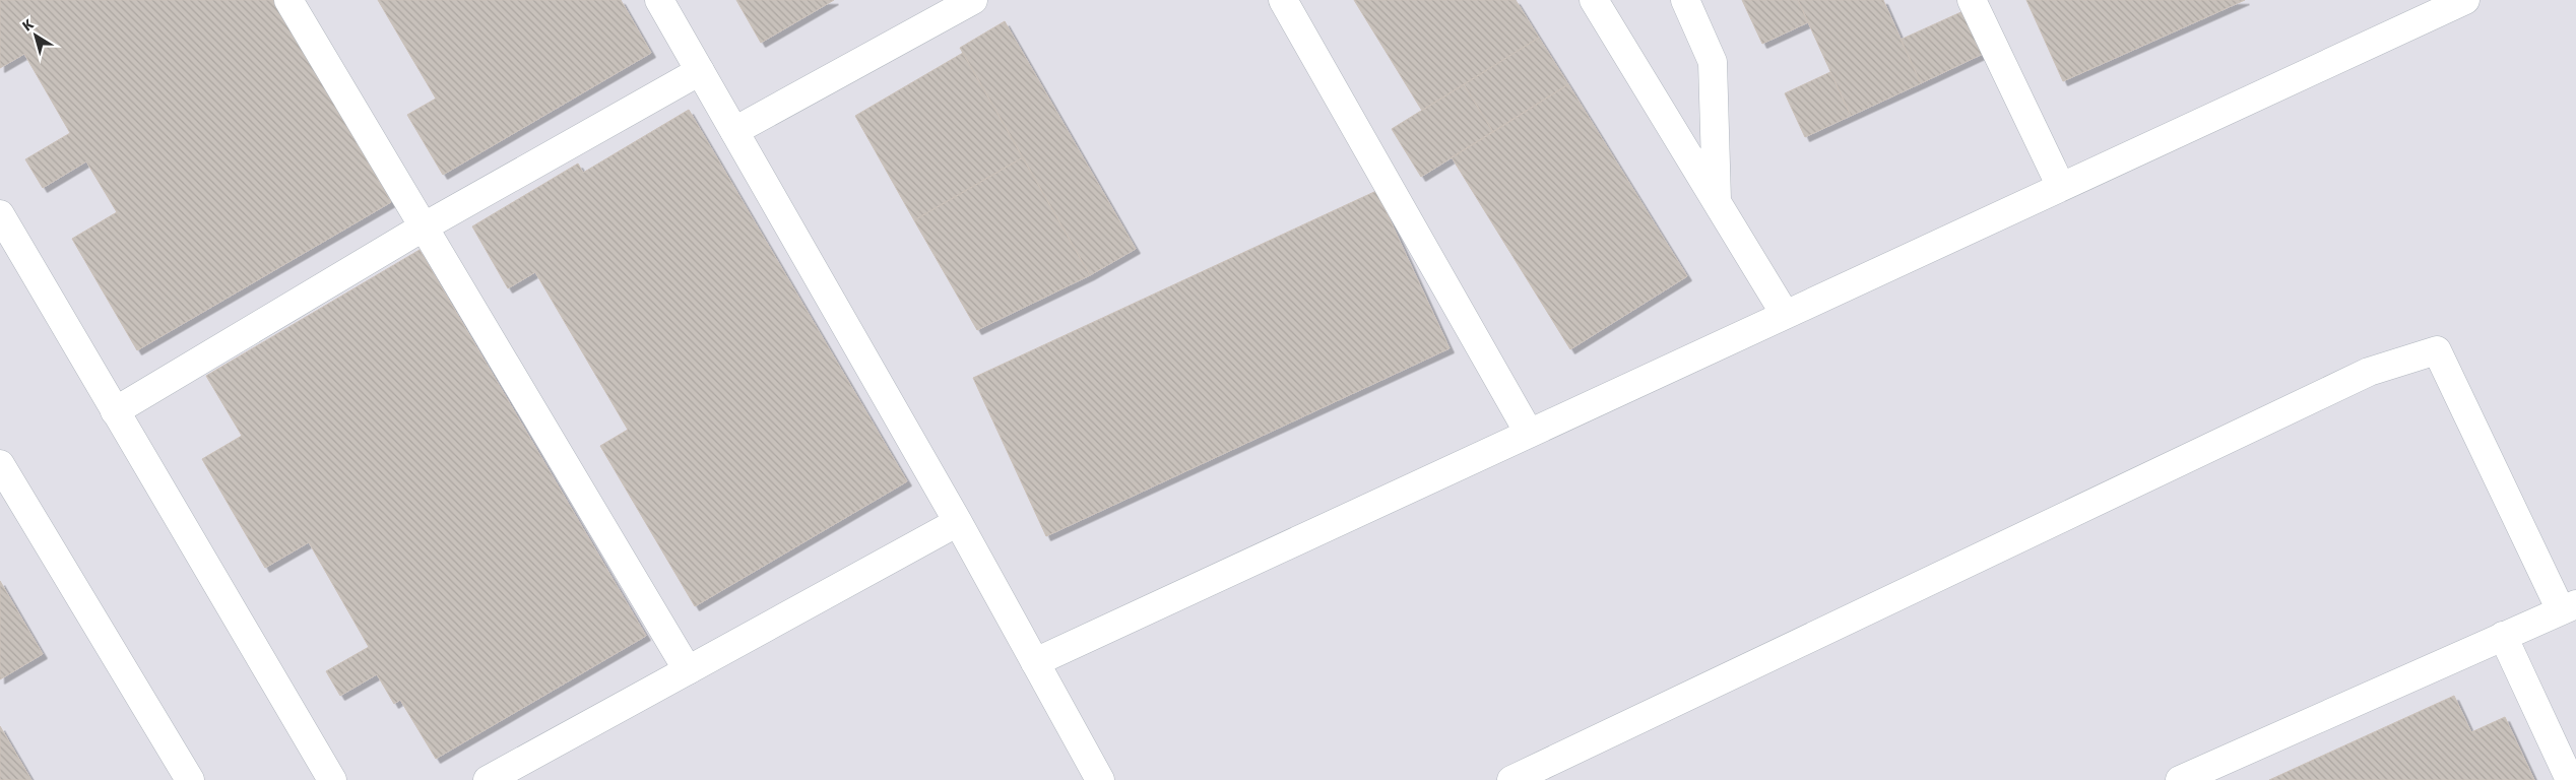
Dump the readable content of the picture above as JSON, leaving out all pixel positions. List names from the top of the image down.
{
  "north": "top left"
}
